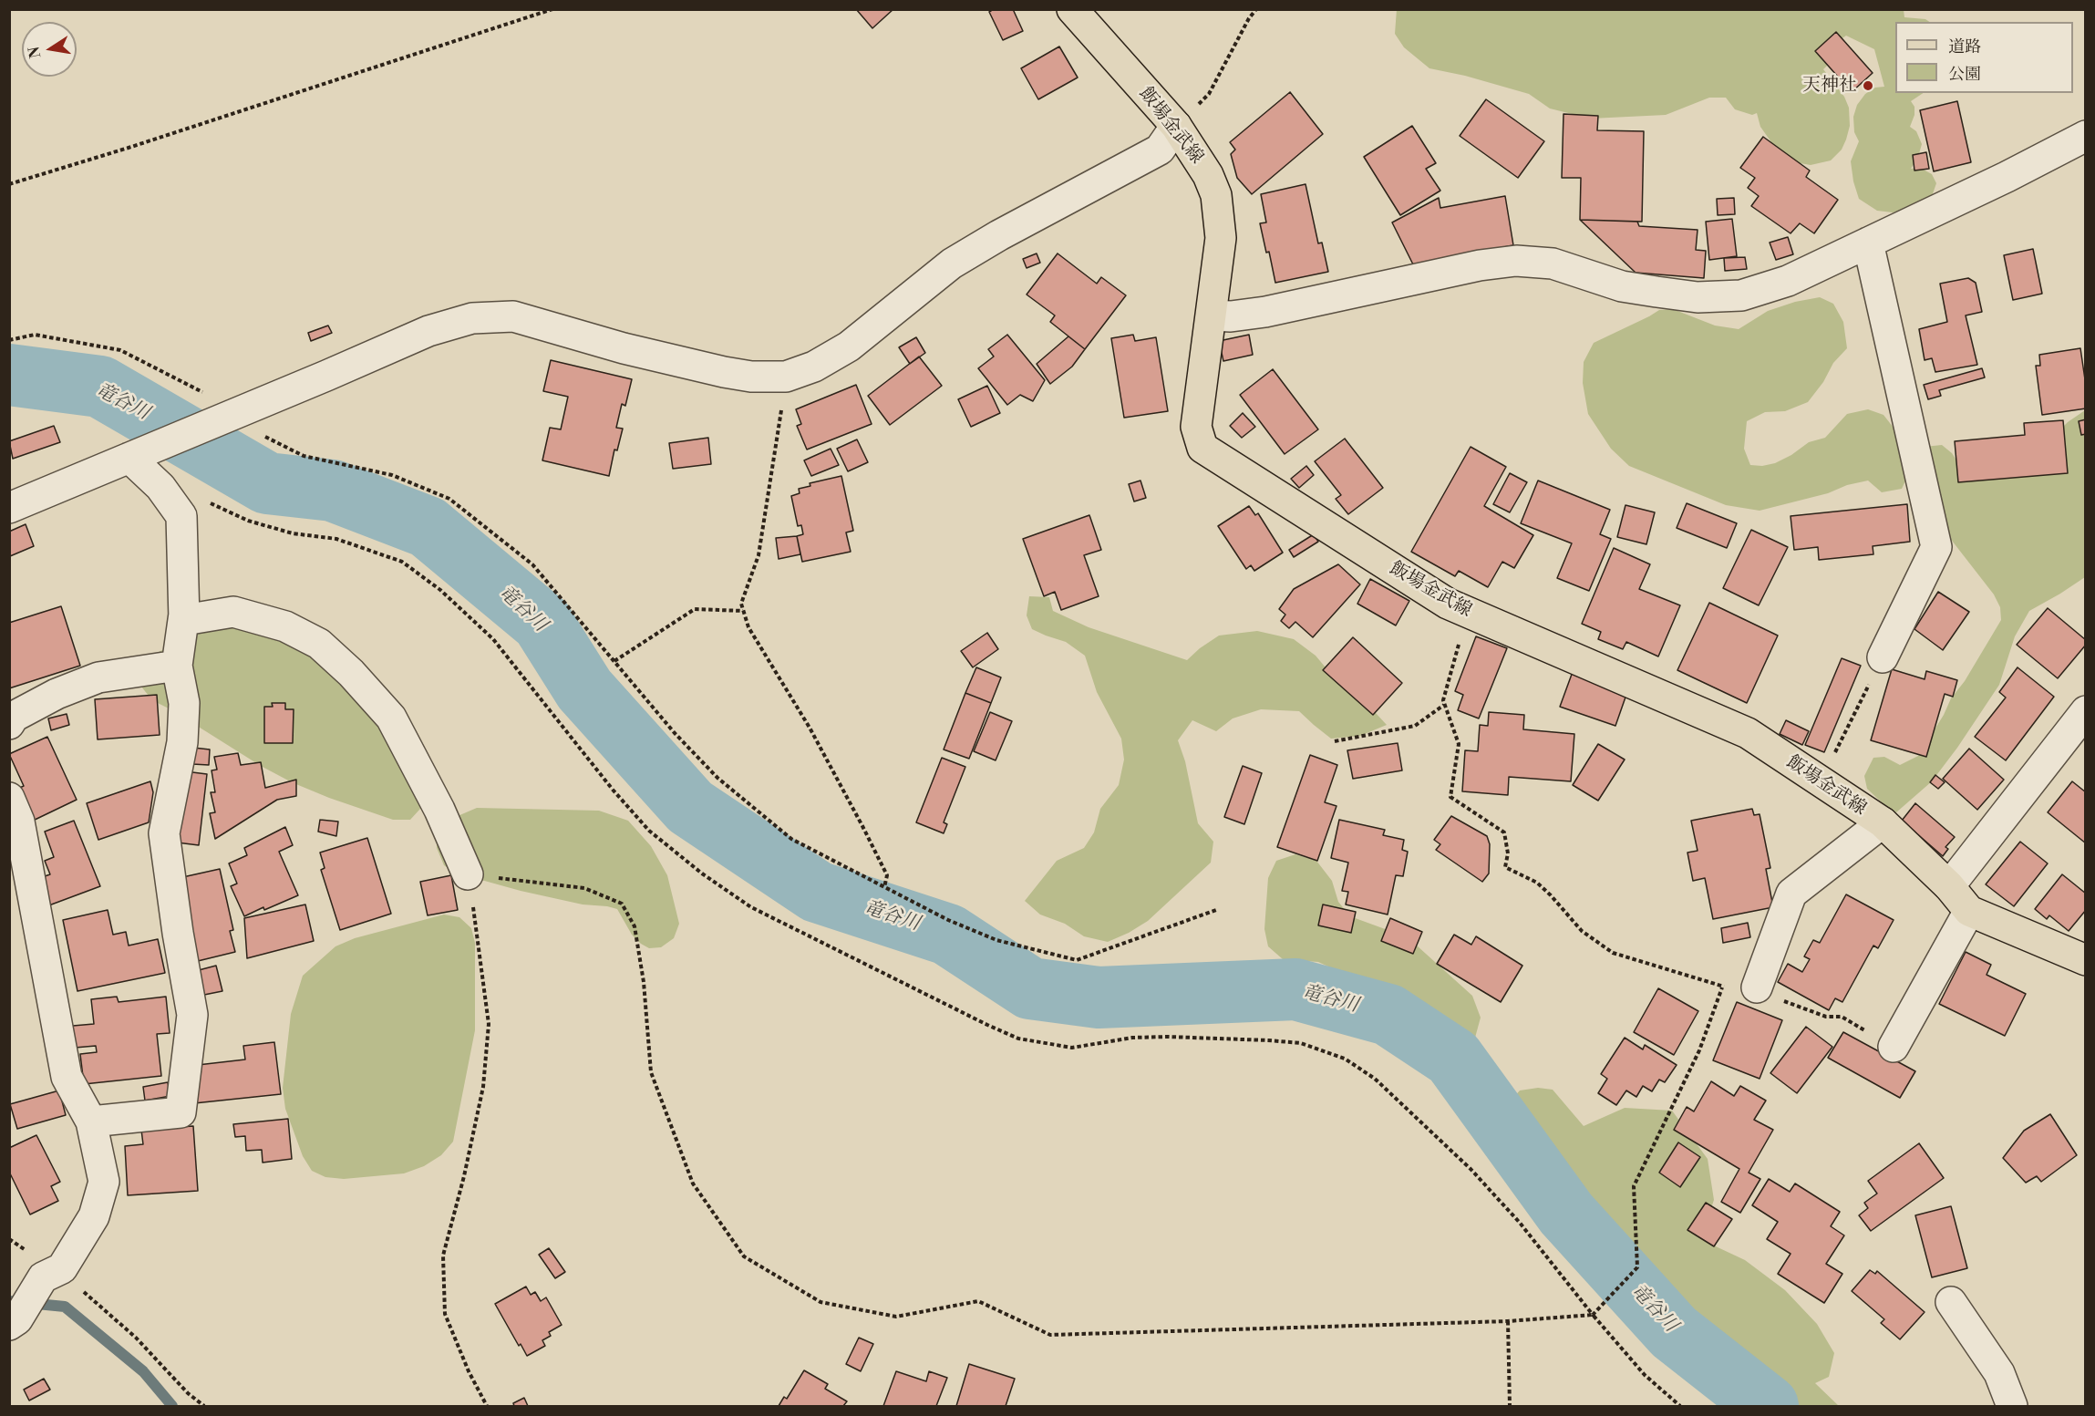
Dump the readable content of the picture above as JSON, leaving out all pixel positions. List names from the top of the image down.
{
  "streets": {
    "main road": ["飯場金武線"]
  },
  "water": ["竜谷川"],
  "places": ["天神社"],
  "legend": ["道路", "公園"],
  "north": "left"
}
